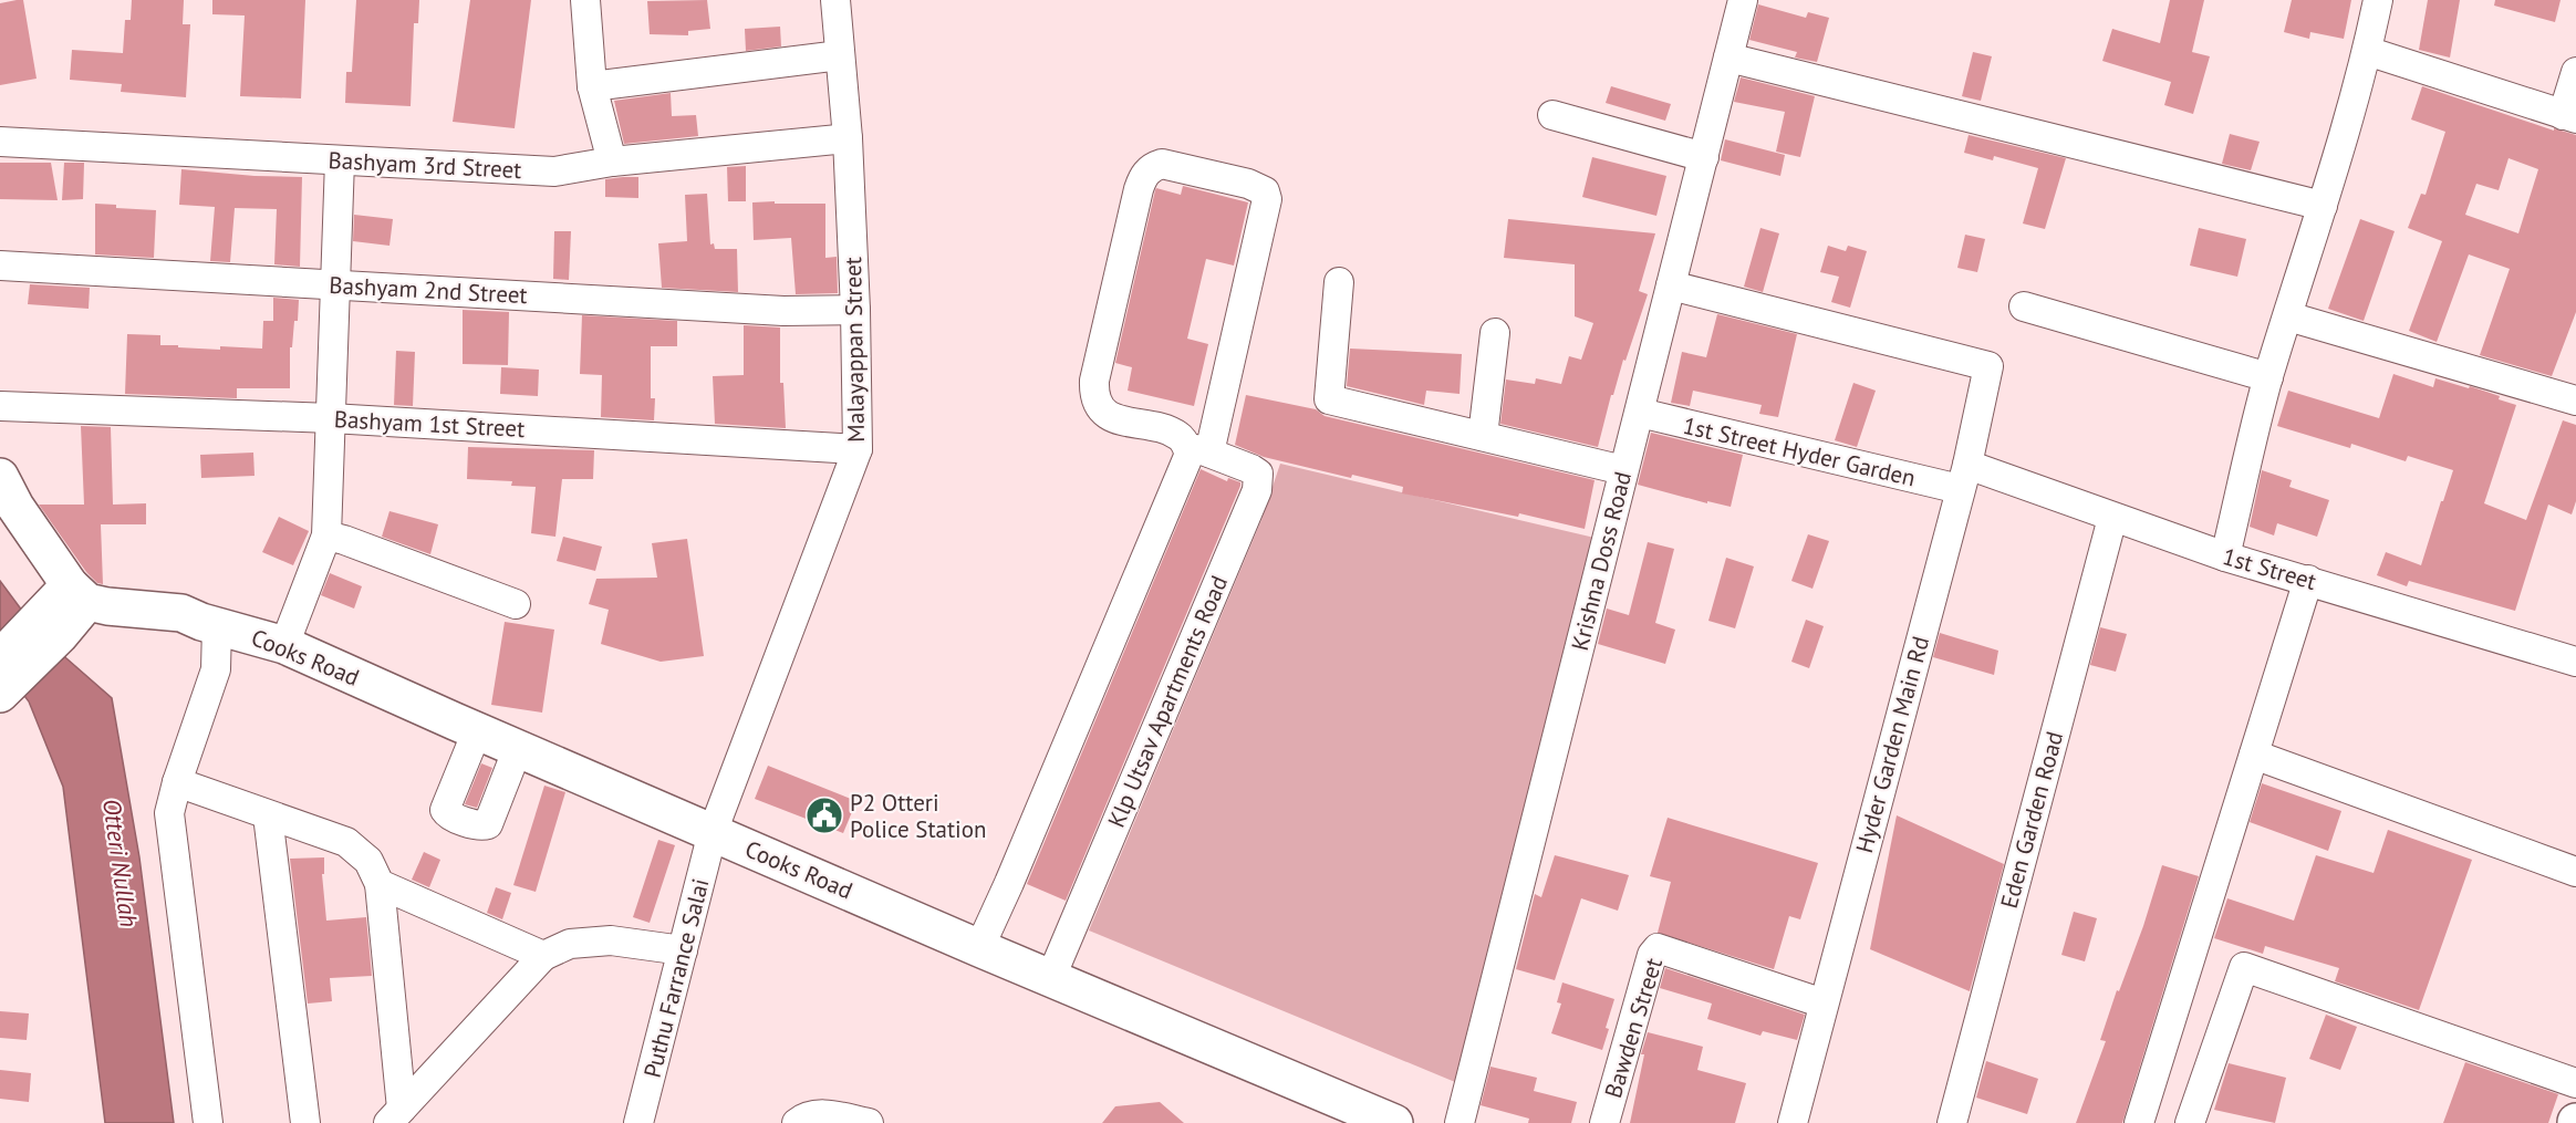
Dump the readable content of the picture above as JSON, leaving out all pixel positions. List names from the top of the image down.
{
  "streets": {
    "main road": ["Cooks Road"],
    "street": [
      "Bashyam 3rd Street",
      "Bashyam 2nd Street",
      "Malayappan Street",
      "Bashyam 1st Street",
      "1st Street Hyder Garden",
      "Krishna Doss Road",
      "1st Street",
      "Klp Utsav Apartments Road",
      "Hyder Garden Main Rd",
      "Eden Garden Road",
      "Puthu Farrance Salai",
      "Bawden Street"
    ]
  },
  "crossings": [
    ["Bashyam 3rd Street", "Malayappan Street"],
    ["Bashyam 2nd Street", "Malayappan Street"],
    ["Malayappan Street", "Bashyam 1st Street"],
    ["Malayappan Street", "Cooks Road"],
    ["Malayappan Street", "Puthu Farrance Salai"],
    ["1st Street Hyder Garden", "Krishna Doss Road"],
    ["1st Street Hyder Garden", "1st Street"],
    ["1st Street Hyder Garden", "Hyder Garden Main Rd"],
    ["Krishna Doss Road", "Hyder Garden Main Rd"],
    ["1st Street", "Hyder Garden Main Rd"],
    ["1st Street", "Eden Garden Road"],
    ["Cooks Road", "Klp Utsav Apartments Road"],
    ["Cooks Road", "Puthu Farrance Salai"],
    ["Hyder Garden Main Rd", "Bawden Street"]
  ],
  "water": ["Otteri Nullah"],
  "places": {
    "public building": ["P2 Otteri Police Station"]
  }
}
